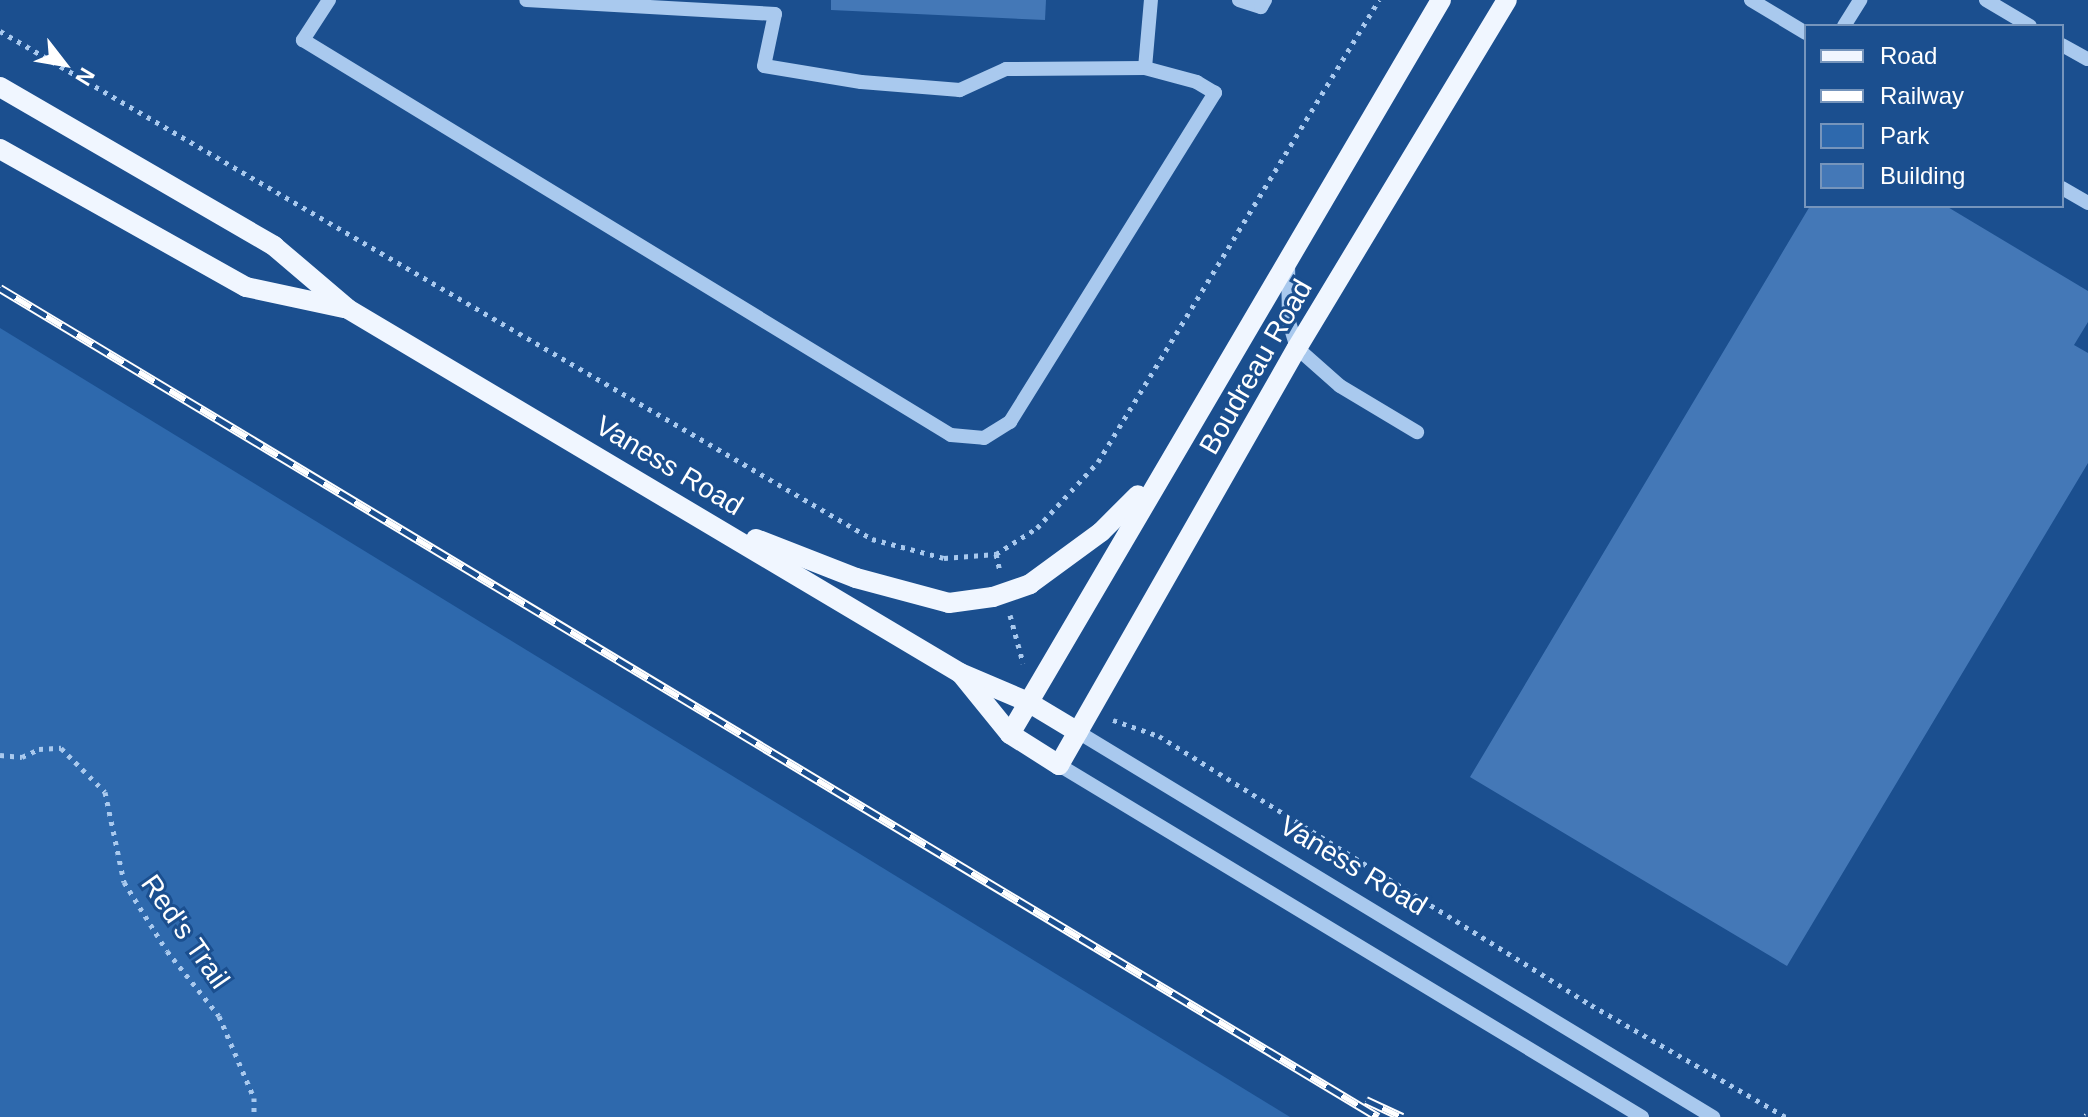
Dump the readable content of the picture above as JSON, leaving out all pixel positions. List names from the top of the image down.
{
  "streets": {
    "main road": ["Boudreau Road", "Vaness Road"],
    "path": ["Red's Trail"]
  },
  "crossings": [
    ["Boudreau Road", "Vaness Road"]
  ],
  "legend": [
    "Road",
    "Railway",
    "Park",
    "Building"
  ],
  "north": "bottom right"
}
